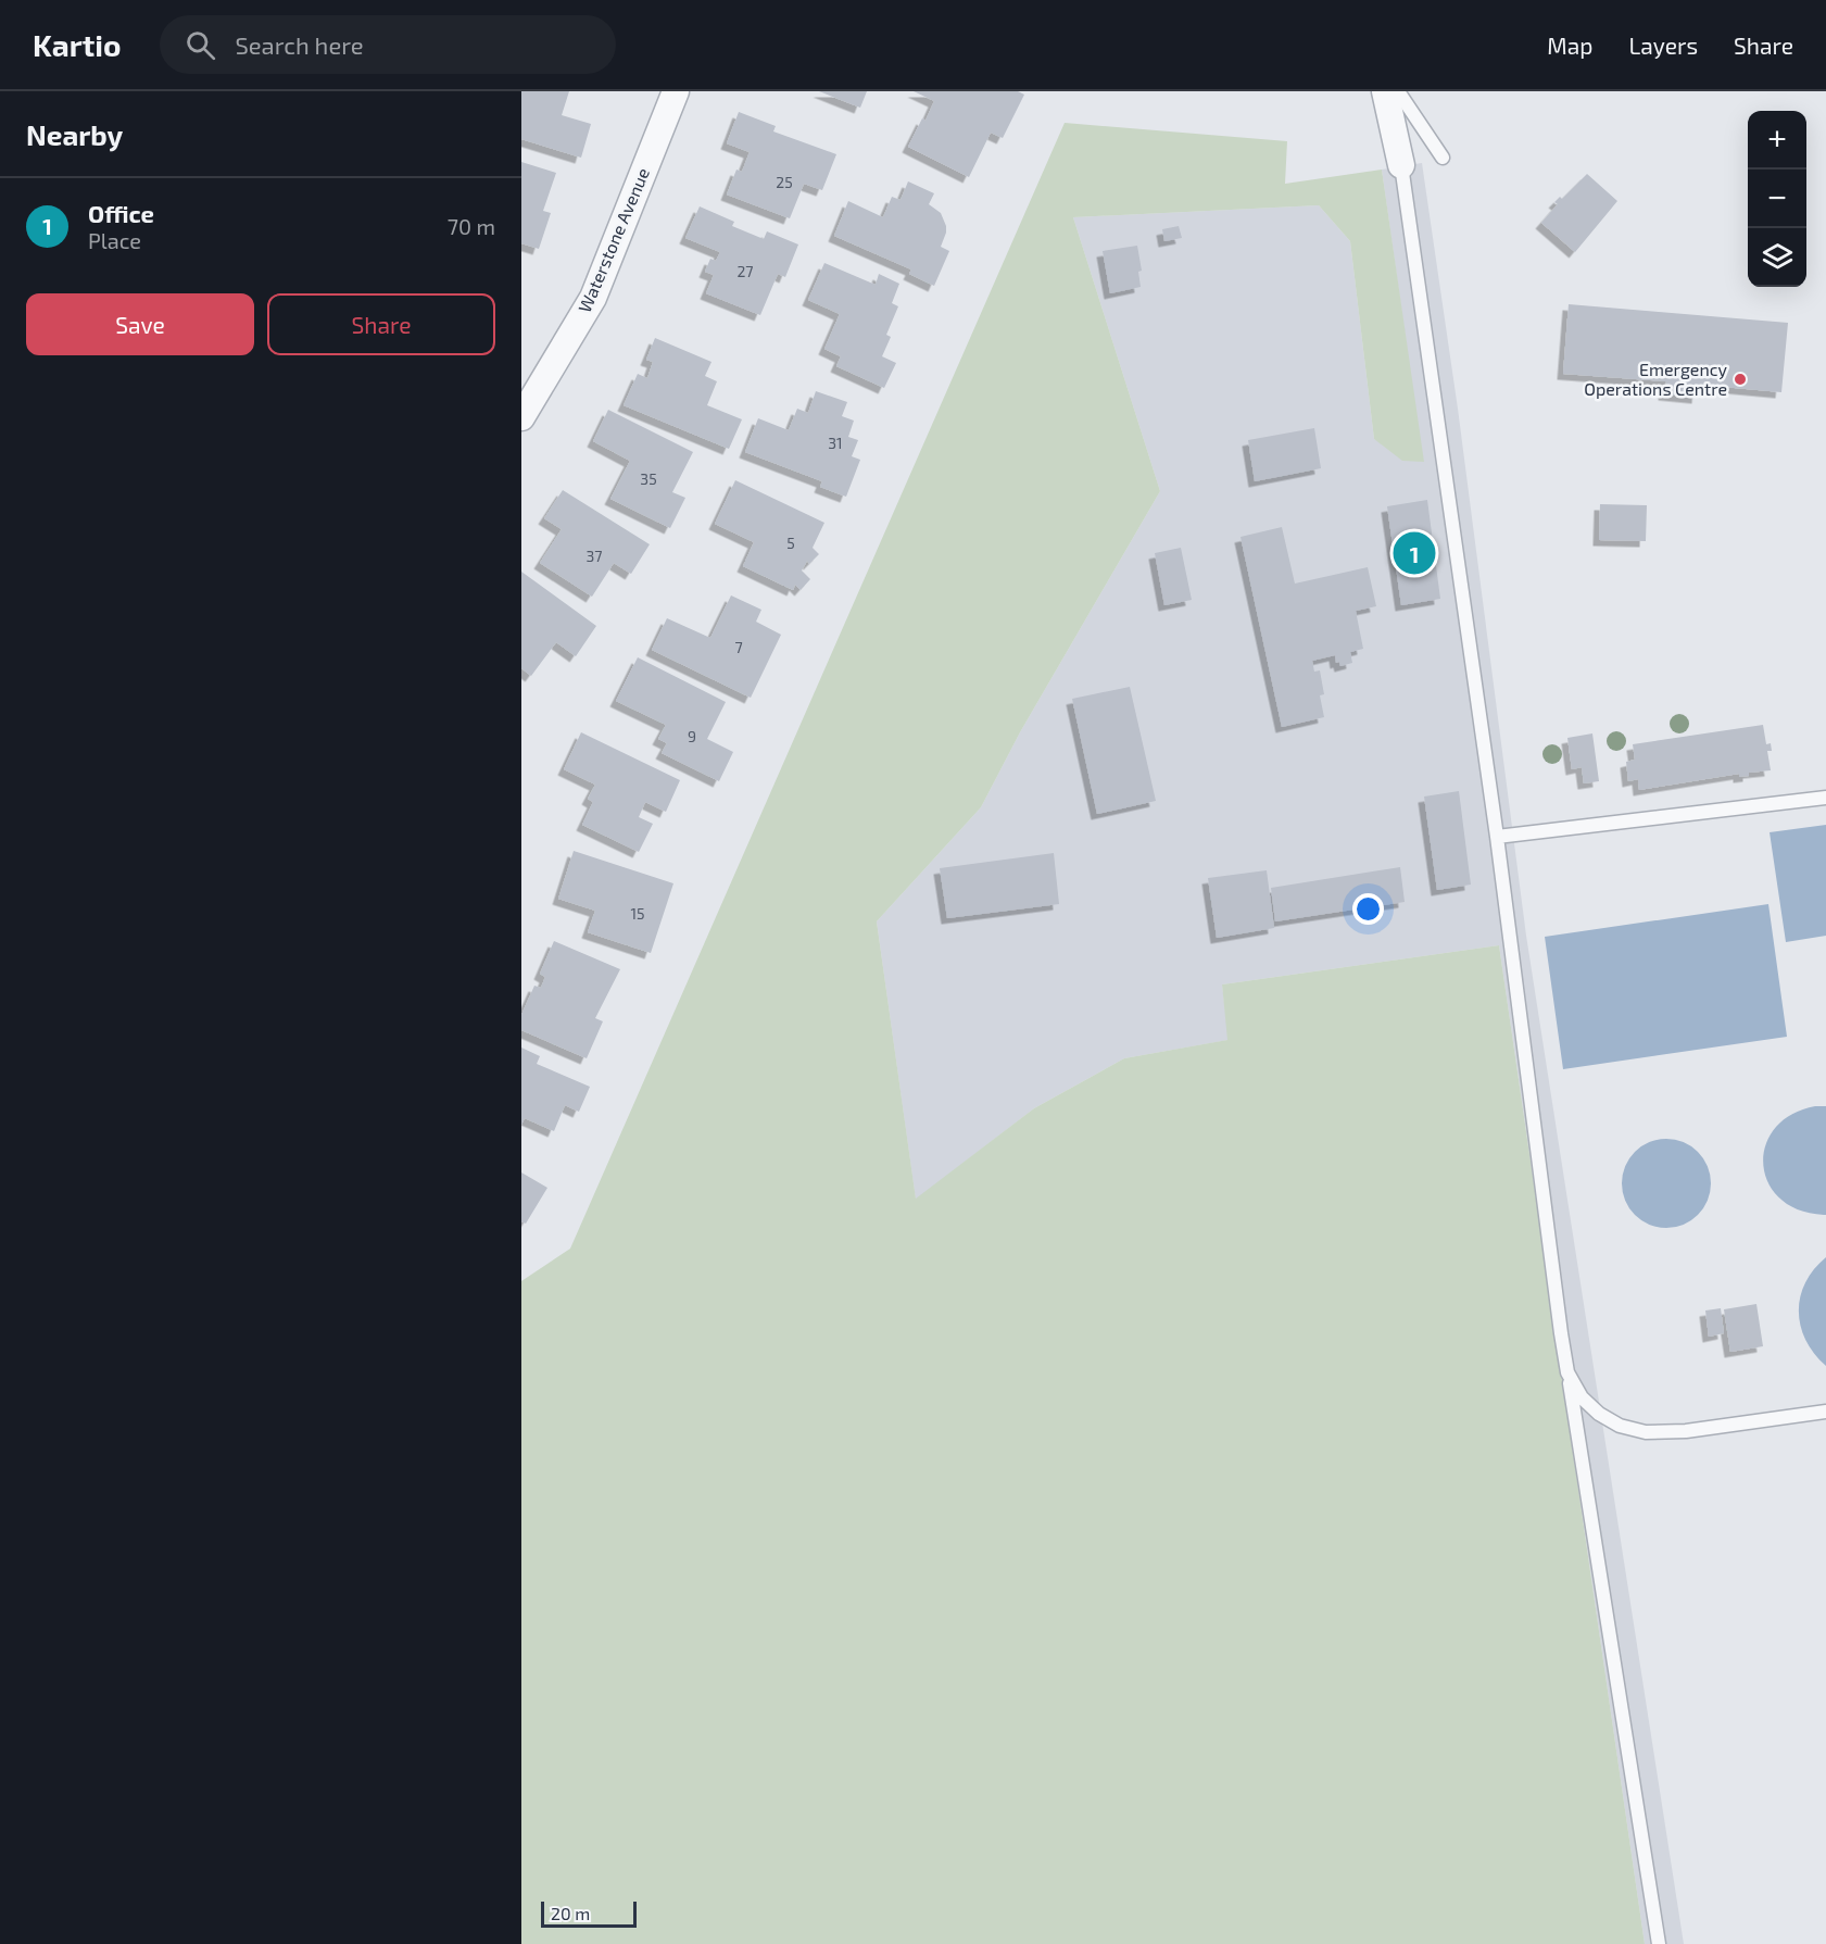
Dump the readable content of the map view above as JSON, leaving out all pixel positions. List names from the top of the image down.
{
  "streets": {
    "street": ["Waterstone Avenue"]
  },
  "places": ["Emergency Operations Centre"],
  "house_numbers": [
    "25",
    "27",
    "31",
    "35",
    "5",
    "37",
    "7",
    "9",
    "15"
  ],
  "scale_bar": "20 m",
  "page": {
    "header": "Kartio",
    "search": "Search here",
    "nav": ["Map", "Layers", "Share"],
    "heading": "Nearby",
    "map_buttons": ["+", "−"],
    "list": [
      {
        "mark": "1",
        "name": "Office",
        "note": "Place",
        "value": "70 m"
      }
    ],
    "buttons": ["Save", "Share"],
    "pins": "1",
    "scale": "20 m"
  }
}
